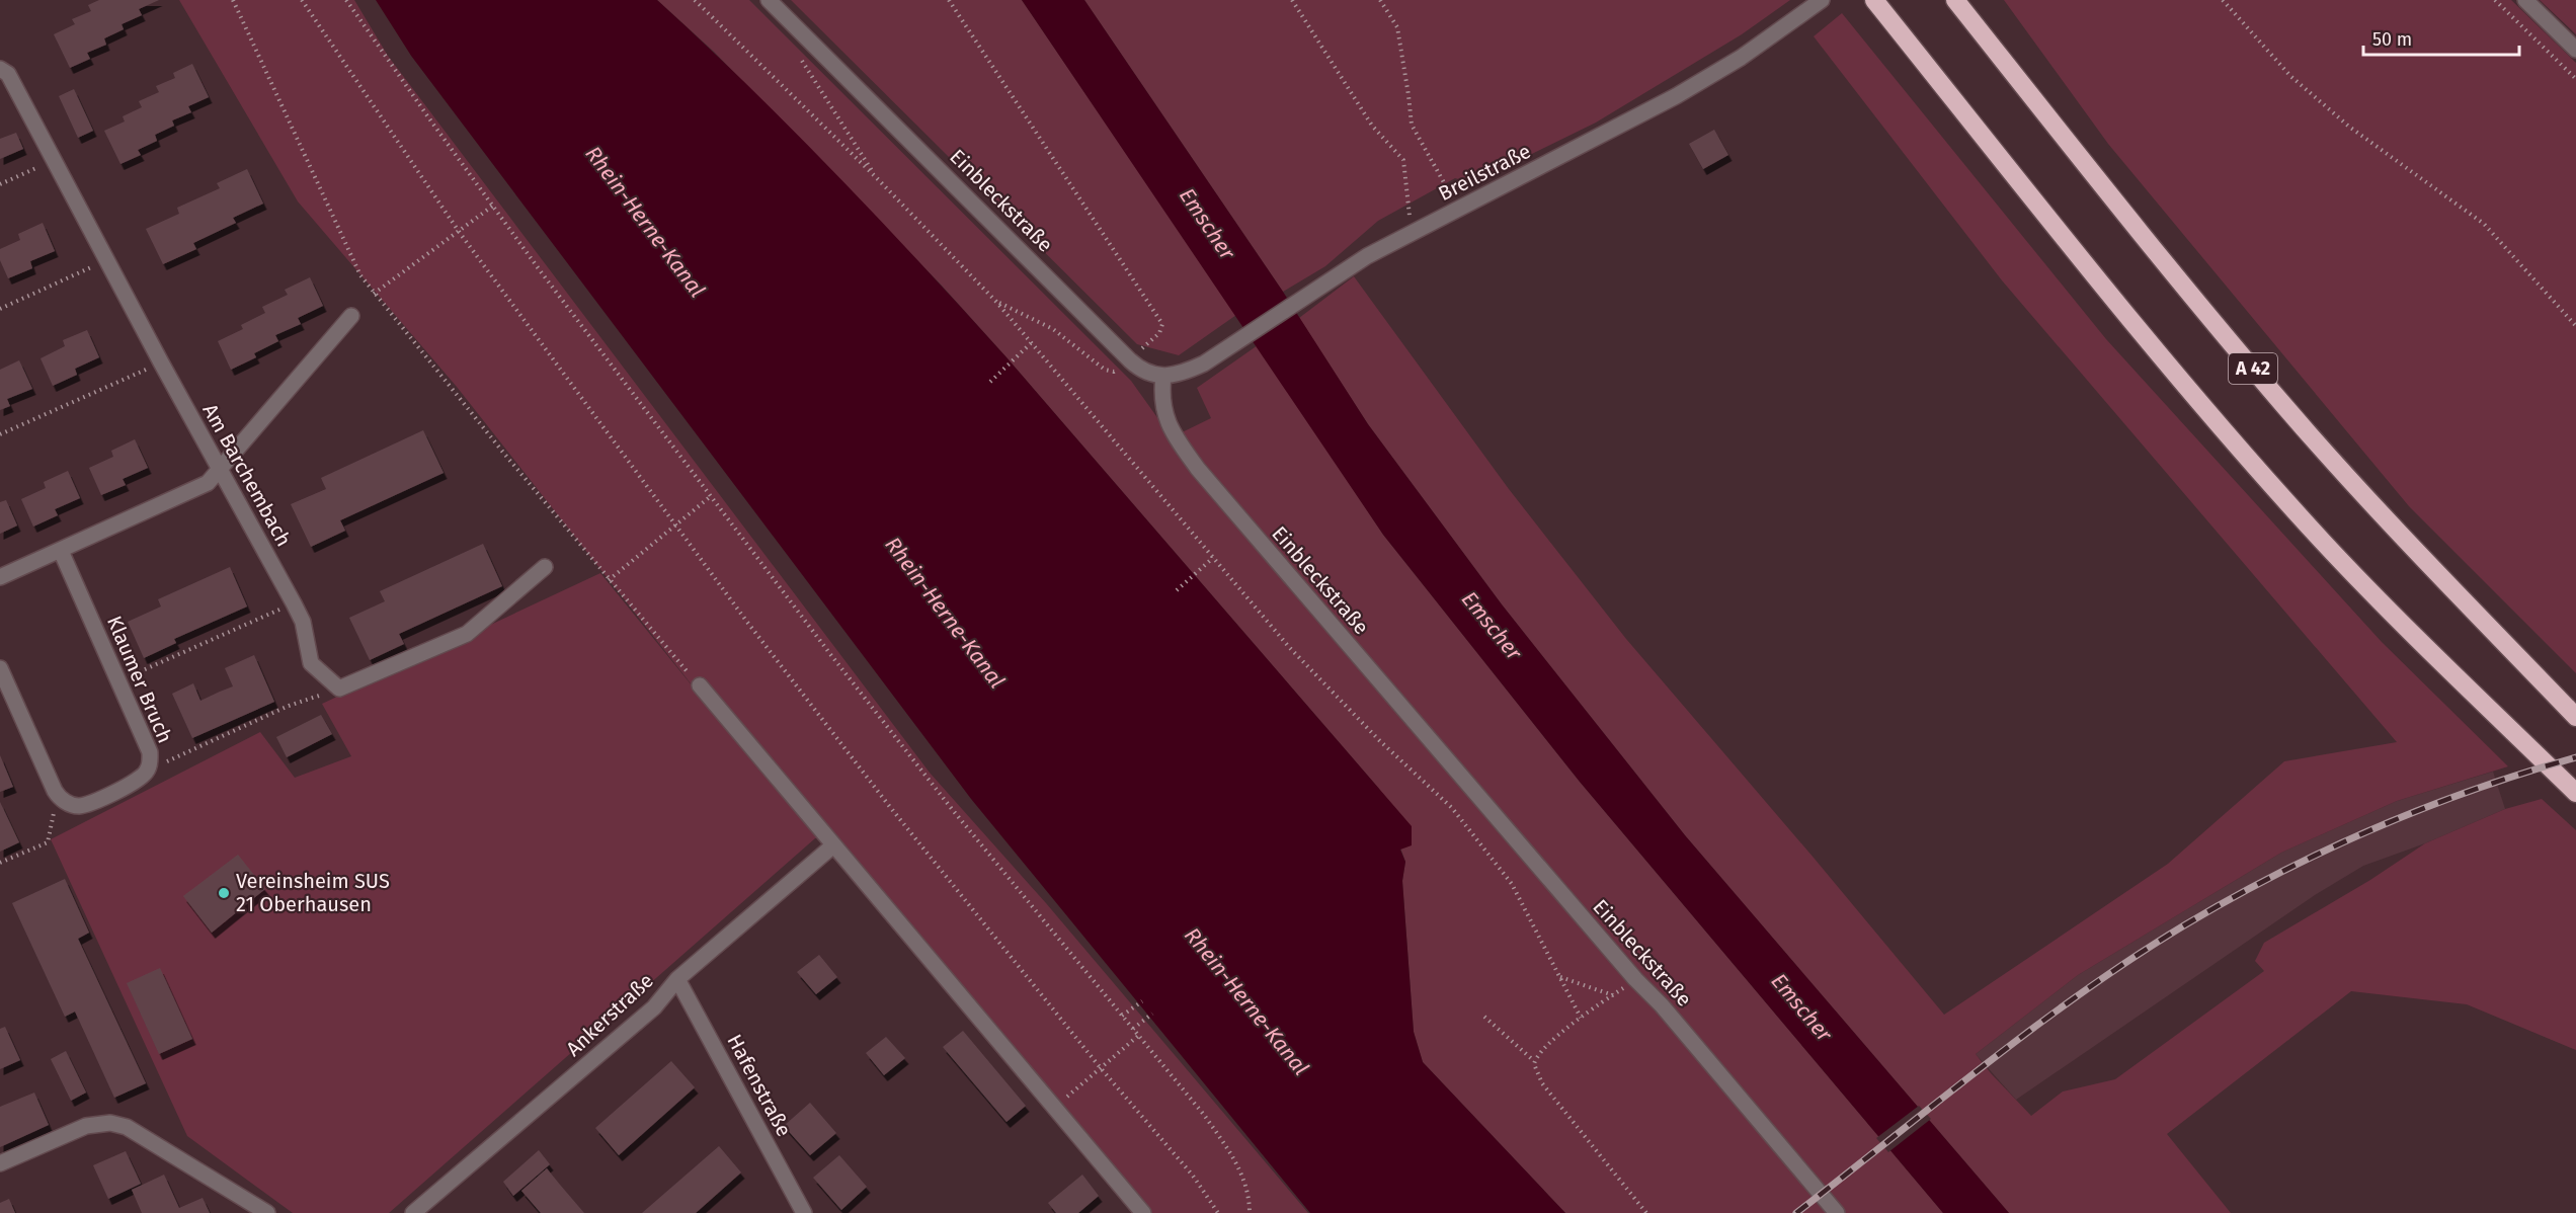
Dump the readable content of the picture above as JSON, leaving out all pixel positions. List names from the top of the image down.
{
  "streets": {
    "highway": ["A 42"],
    "street": [
      "Breilstraße",
      "Einbleckstraße",
      "Am Barchembach",
      "Klaumer Bruch",
      "Ankerstraße",
      "Hafenstraße"
    ]
  },
  "crossings": [
    ["Breilstraße", "Einbleckstraße"],
    ["Ankerstraße", "Hafenstraße"]
  ],
  "water": ["Rhein-Herne-Kanal", "Emscher"],
  "places": ["Vereinsheim SUS 21 Oberhausen"],
  "scale_bar": "50 m"
}
